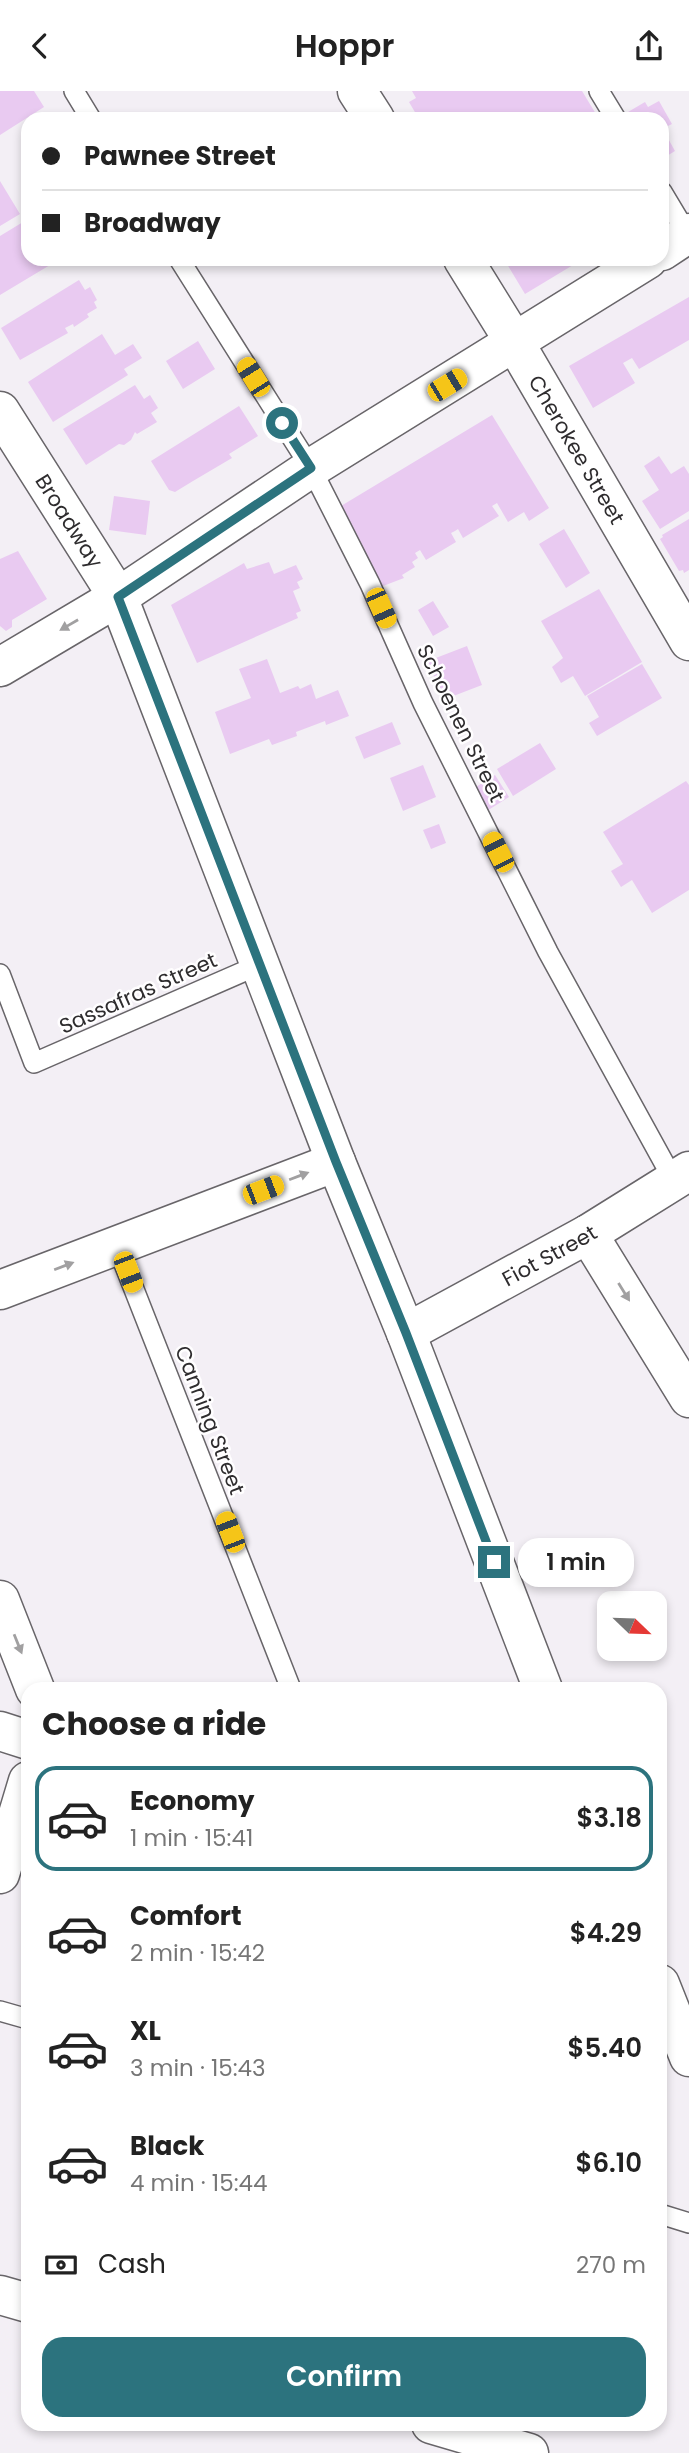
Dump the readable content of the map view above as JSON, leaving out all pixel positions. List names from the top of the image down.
{
  "streets": {
    "street": ["Cherokee Street", "Broadway", "Fiot Street"],
    "lane": ["Schoenen Street", "Sassafras Street", "Canning Street"]
  },
  "crossings": [
    ["Broadway", "Sassafras Street"],
    ["Broadway", "Fiot Street"],
    ["Schoenen Street", "Fiot Street"]
  ],
  "north": "bottom right",
  "page": {
    "header": "Hoppr",
    "banner": ["Pawnee Street", "Broadway"],
    "bubble": "1 min",
    "heading": "Choose a ride",
    "list": [
      {
        "name": "Economy",
        "note": "1 min · 15:41",
        "value": "$3.18"
      },
      {
        "name": "Comfort",
        "note": "2 min · 15:42",
        "value": "$4.29"
      },
      {
        "name": "XL",
        "note": "3 min · 15:43",
        "value": "$5.40"
      },
      {
        "name": "Black",
        "note": "4 min · 15:44",
        "value": "$6.10"
      }
    ],
    "pay": ["Cash", "270 m"],
    "buttons": "Confirm"
  }
}
